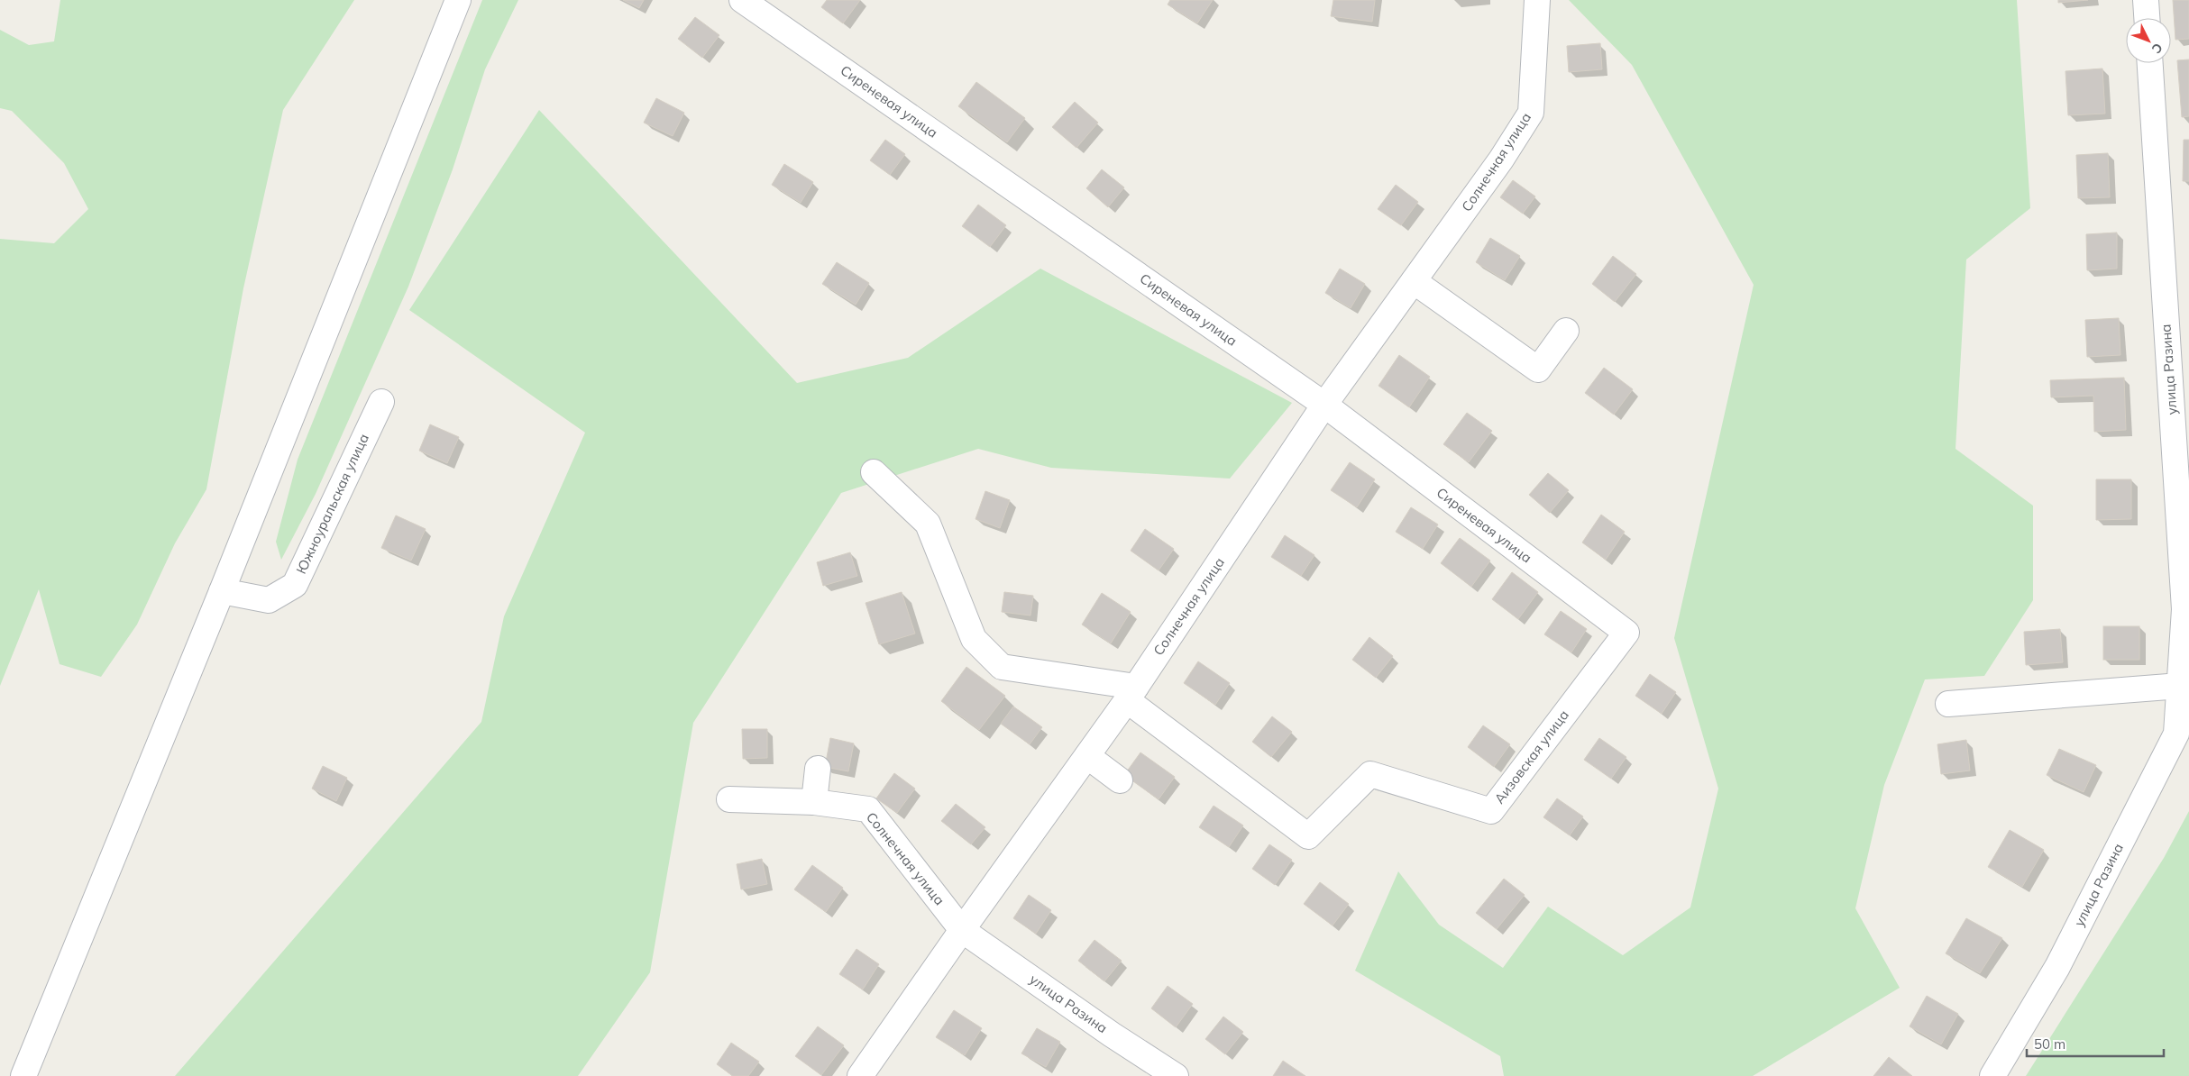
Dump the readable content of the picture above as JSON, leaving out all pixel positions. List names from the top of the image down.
{
  "streets": {
    "street": [
      "Сиреневая улица",
      "Солнечная улица",
      "улица Разина",
      "Южноуральская улица",
      "Аизовская улица"
    ]
  },
  "crossings": [
    ["Сиреневая улица", "Солнечная улица"],
    ["Сиреневая улица", "Аизовская улица"],
    ["Солнечная улица", "улица Разина"],
    ["Солнечная улица", "Аизовская улица"]
  ],
  "scale_bar": "50 m",
  "north": "bottom right"
}
